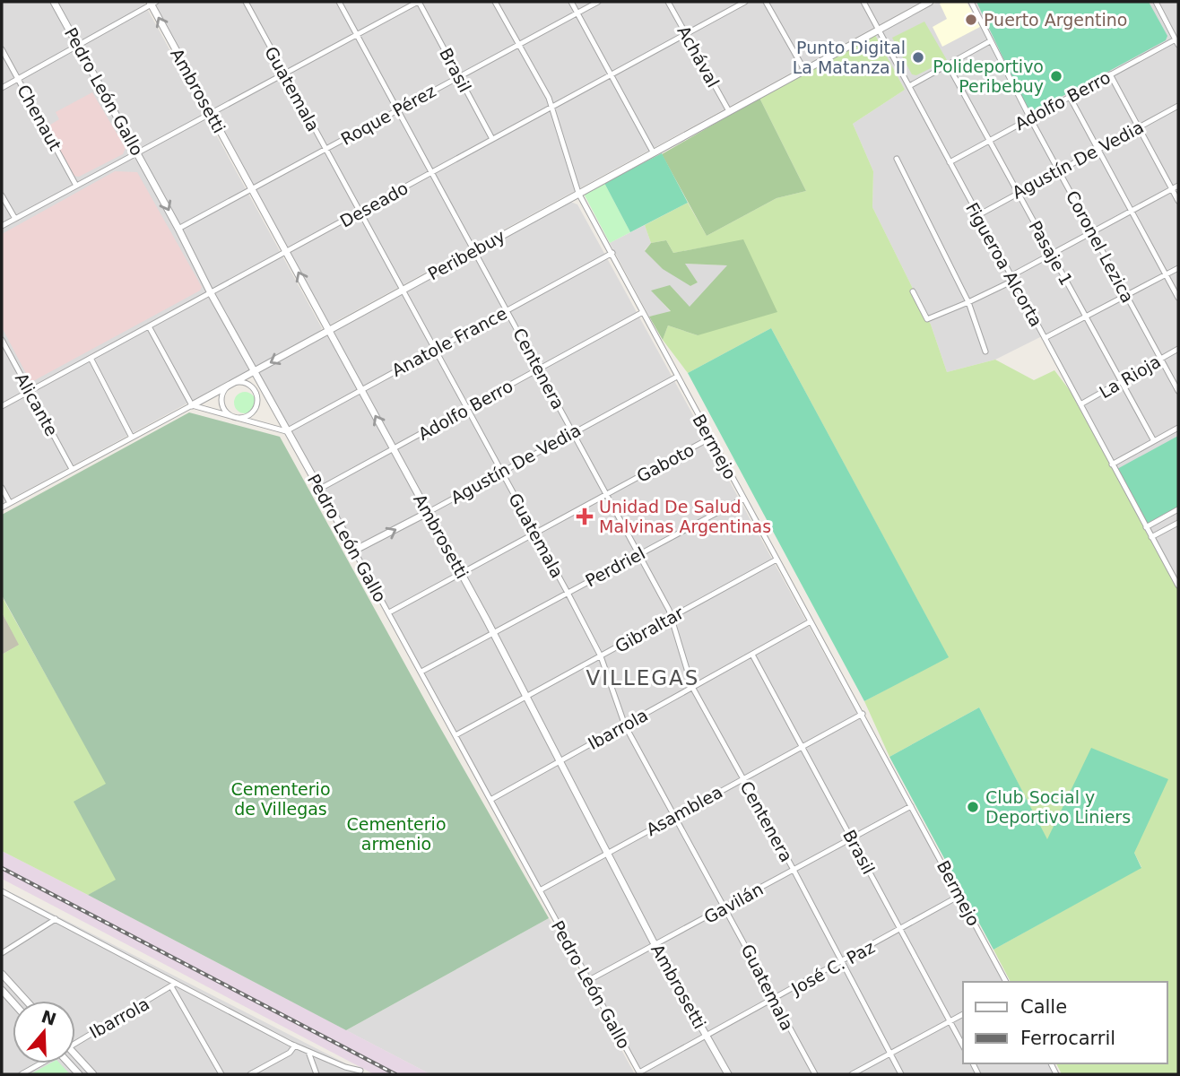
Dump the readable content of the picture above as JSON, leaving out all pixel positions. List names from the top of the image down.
{
  "streets": {
    "street": [
      "Achával",
      "Brasil",
      "Guatemala",
      "Ambrosetti",
      "Pedro León Gallo",
      "Adolfo Berro",
      "Roque Pérez",
      "Chenaut",
      "Agustín De Vedia",
      "Deseado",
      "Coronel Lezica",
      "Pasaje 1",
      "Peribebuy",
      "Figueroa Alcorta",
      "Anatole France",
      "Centenera",
      "La Rioja",
      "Alicante",
      "Bermejo",
      "Gaboto",
      "Perdriel",
      "Gibraltar",
      "Ibarrola",
      "Asamblea",
      "Gavilán",
      "José C. Paz"
    ]
  },
  "crossings": [
    ["Achával", "Deseado"],
    ["Achával", "Peribebuy"],
    ["Brasil", "Roque Pérez"],
    ["Brasil", "Deseado"],
    ["Brasil", "Ibarrola"],
    ["Brasil", "Asamblea"],
    ["Brasil", "Gavilán"],
    ["Brasil", "José C. Paz"],
    ["Guatemala", "Adolfo Berro"],
    ["Guatemala", "Roque Pérez"],
    ["Guatemala", "Agustín De Vedia"],
    ["Guatemala", "Deseado"],
    ["Guatemala", "Peribebuy"],
    ["Guatemala", "Anatole France"],
    ["Guatemala", "Gaboto"],
    ["Guatemala", "Perdriel"],
    ["Guatemala", "Gibraltar"],
    ["Guatemala", "Ibarrola"],
    ["Guatemala", "Asamblea"],
    ["Guatemala", "Gavilán"],
    ["Guatemala", "José C. Paz"],
    ["Ambrosetti", "Adolfo Berro"],
    ["Ambrosetti", "Roque Pérez"],
    ["Ambrosetti", "Agustín De Vedia"],
    ["Ambrosetti", "Deseado"],
    ["Ambrosetti", "Peribebuy"],
    ["Ambrosetti", "Anatole France"],
    ["Ambrosetti", "Gaboto"],
    ["Ambrosetti", "Perdriel"],
    ["Ambrosetti", "Gibraltar"],
    ["Ambrosetti", "Ibarrola"],
    ["Ambrosetti", "Asamblea"],
    ["Ambrosetti", "Gavilán"],
    ["Ambrosetti", "José C. Paz"],
    ["Pedro León Gallo", "Adolfo Berro"],
    ["Pedro León Gallo", "Roque Pérez"],
    ["Pedro León Gallo", "Agustín De Vedia"],
    ["Pedro León Gallo", "Deseado"],
    ["Pedro León Gallo", "Peribebuy"],
    ["Pedro León Gallo", "Anatole France"],
    ["Pedro León Gallo", "Gaboto"],
    ["Pedro León Gallo", "Perdriel"],
    ["Pedro León Gallo", "Gibraltar"],
    ["Pedro León Gallo", "Ibarrola"],
    ["Pedro León Gallo", "Asamblea"],
    ["Pedro León Gallo", "Gavilán"],
    ["Pedro León Gallo", "José C. Paz"],
    ["Adolfo Berro", "Coronel Lezica"],
    ["Adolfo Berro", "Pasaje 1"],
    ["Adolfo Berro", "Figueroa Alcorta"],
    ["Adolfo Berro", "Centenera"],
    ["Adolfo Berro", "Bermejo"],
    ["Roque Pérez", "Centenera"],
    ["Roque Pérez", "Bermejo"],
    ["Agustín De Vedia", "Coronel Lezica"],
    ["Agustín De Vedia", "Pasaje 1"],
    ["Agustín De Vedia", "Figueroa Alcorta"],
    ["Agustín De Vedia", "Centenera"],
    ["Agustín De Vedia", "Bermejo"],
    ["Deseado", "Centenera"],
    ["Deseado", "Alicante"],
    ["Deseado", "Bermejo"],
    ["Coronel Lezica", "La Rioja"],
    ["Pasaje 1", "La Rioja"],
    ["Peribebuy", "Figueroa Alcorta"],
    ["Peribebuy", "Centenera"],
    ["Peribebuy", "Alicante"],
    ["Peribebuy", "Bermejo"],
    ["Figueroa Alcorta", "La Rioja"],
    ["Anatole France", "Centenera"],
    ["Anatole France", "Bermejo"],
    ["Centenera", "Gaboto"],
    ["Centenera", "Perdriel"],
    ["Centenera", "Gibraltar"],
    ["Centenera", "Ibarrola"],
    ["Centenera", "Asamblea"],
    ["Centenera", "Gavilán"],
    ["Centenera", "José C. Paz"],
    ["Bermejo", "Gaboto"],
    ["Bermejo", "Perdriel"],
    ["Bermejo", "Gibraltar"],
    ["Bermejo", "Ibarrola"],
    ["Bermejo", "Asamblea"],
    ["Bermejo", "Gavilán"],
    ["Bermejo", "José C. Paz"]
  ],
  "districts": ["VILLEGAS"],
  "parks": ["Cementerio de Villegas", "Cementerio armenio"],
  "places": {
    "other": [
      "Puerto Argentino",
      "Punto Digital La Matanza II",
      "Polideportivo Peribebuy",
      "Club Social y Deportivo Liniers"
    ],
    "health": ["Unidad De Salud Malvinas Argentinas"]
  },
  "legend": ["Calle", "Ferrocarril"],
  "north": "top"
}
